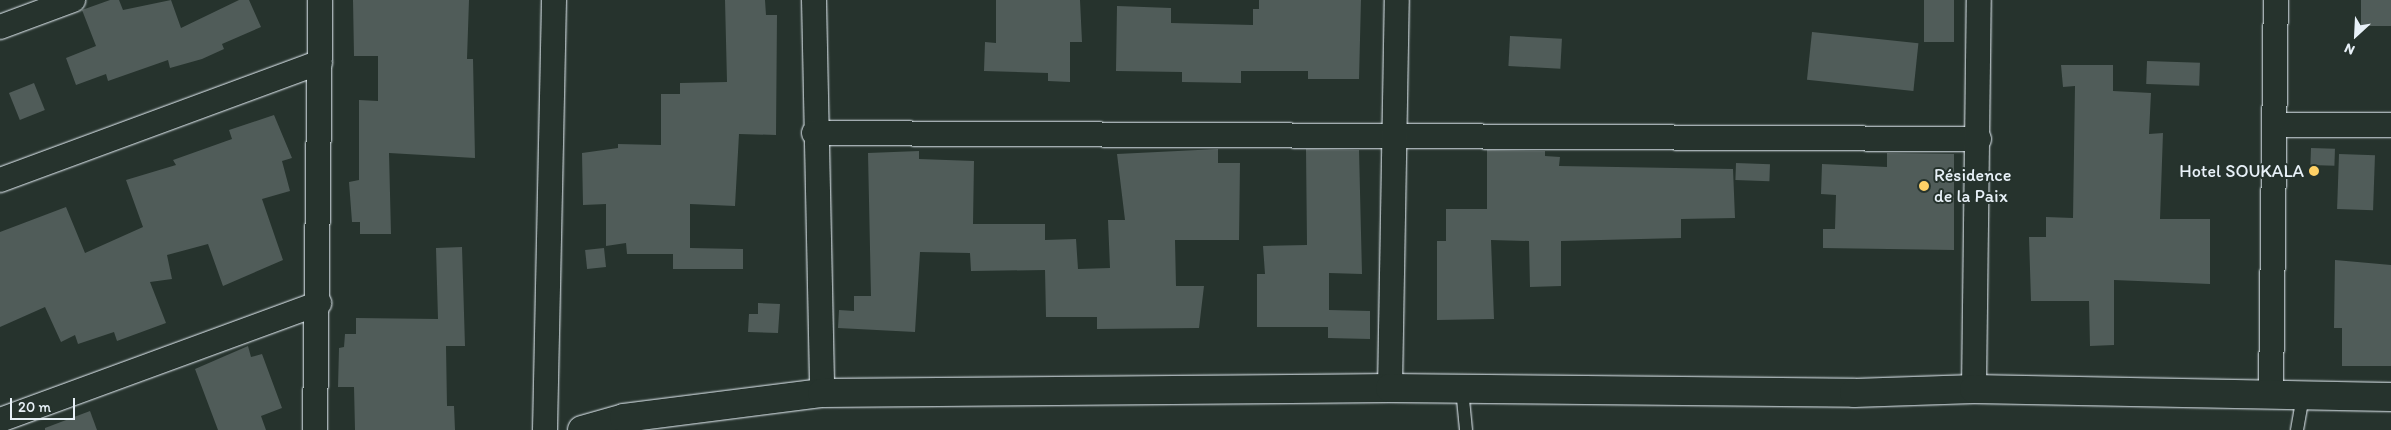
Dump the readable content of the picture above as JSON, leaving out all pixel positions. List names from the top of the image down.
{
  "places": ["Hotel SOUKALA", "Résidence de la Paix"],
  "scale_bar": "20 m",
  "north": "bottom left"
}
